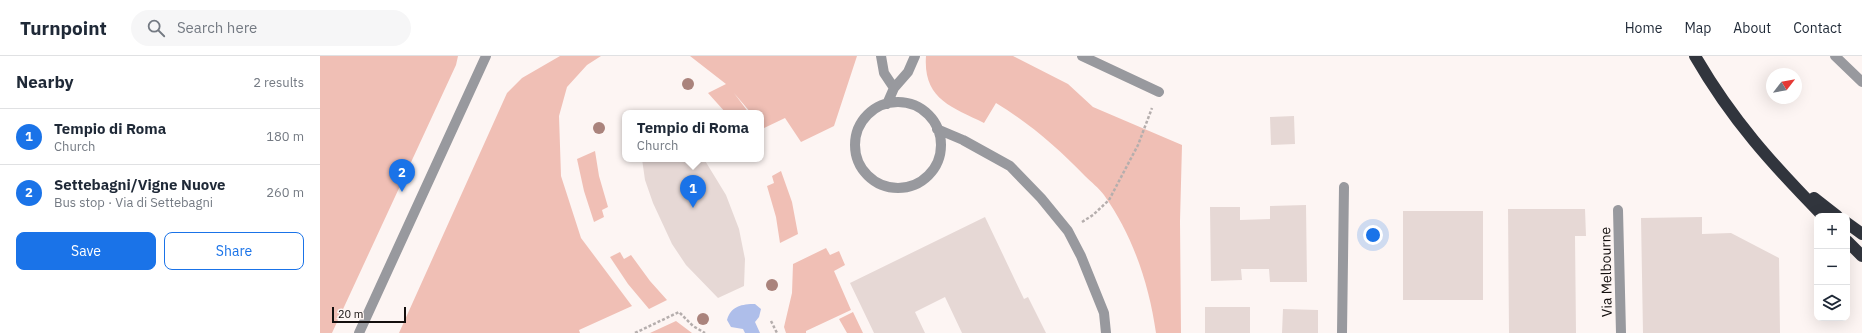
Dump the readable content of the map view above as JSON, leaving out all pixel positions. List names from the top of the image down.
{
  "streets": {
    "street": ["Via Melbourne"]
  },
  "scale_bar": "20 m",
  "north": "top right",
  "page": {
    "header": "Turnpoint",
    "search": "Search here",
    "nav": [
      "Home",
      "Map",
      "About",
      "Contact"
    ],
    "heading": ["Nearby", "2 results"],
    "list": [
      {
        "mark": "1",
        "name": "Tempio di Roma",
        "note": "Church",
        "value": "180 m"
      },
      {
        "mark": "2",
        "name": "Settebagni/Vigne Nuove",
        "note": "Bus stop · Via di Settebagni",
        "value": "260 m"
      }
    ],
    "popup": ["Tempio di Roma", "Church"],
    "pins": ["2", "1"],
    "map_buttons": ["+", "−"],
    "buttons": ["Save", "Share"],
    "scale": "20 m"
  }
}
